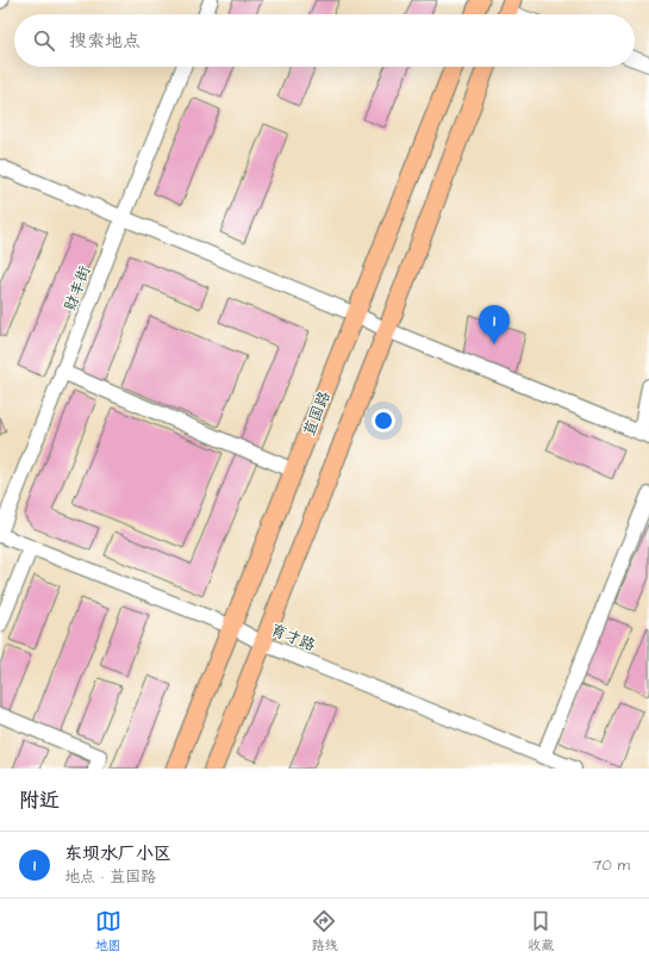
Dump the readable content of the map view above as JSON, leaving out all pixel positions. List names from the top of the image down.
{
  "streets": {
    "main road": ["苴国路"],
    "street": ["财丰街", "育才路"]
  },
  "crossings": [
    ["财丰街", "育才路"],
    ["苴国路", "育才路"]
  ],
  "page": {
    "search": "搜索地点",
    "pins": "1",
    "heading": "附近",
    "list": [
      {
        "mark": "1",
        "name": "东坝水厂小区",
        "note": "地点 · 苴国路",
        "value": "70 m"
      }
    ],
    "nav": ["地图", "路线", "收藏"]
  }
}
